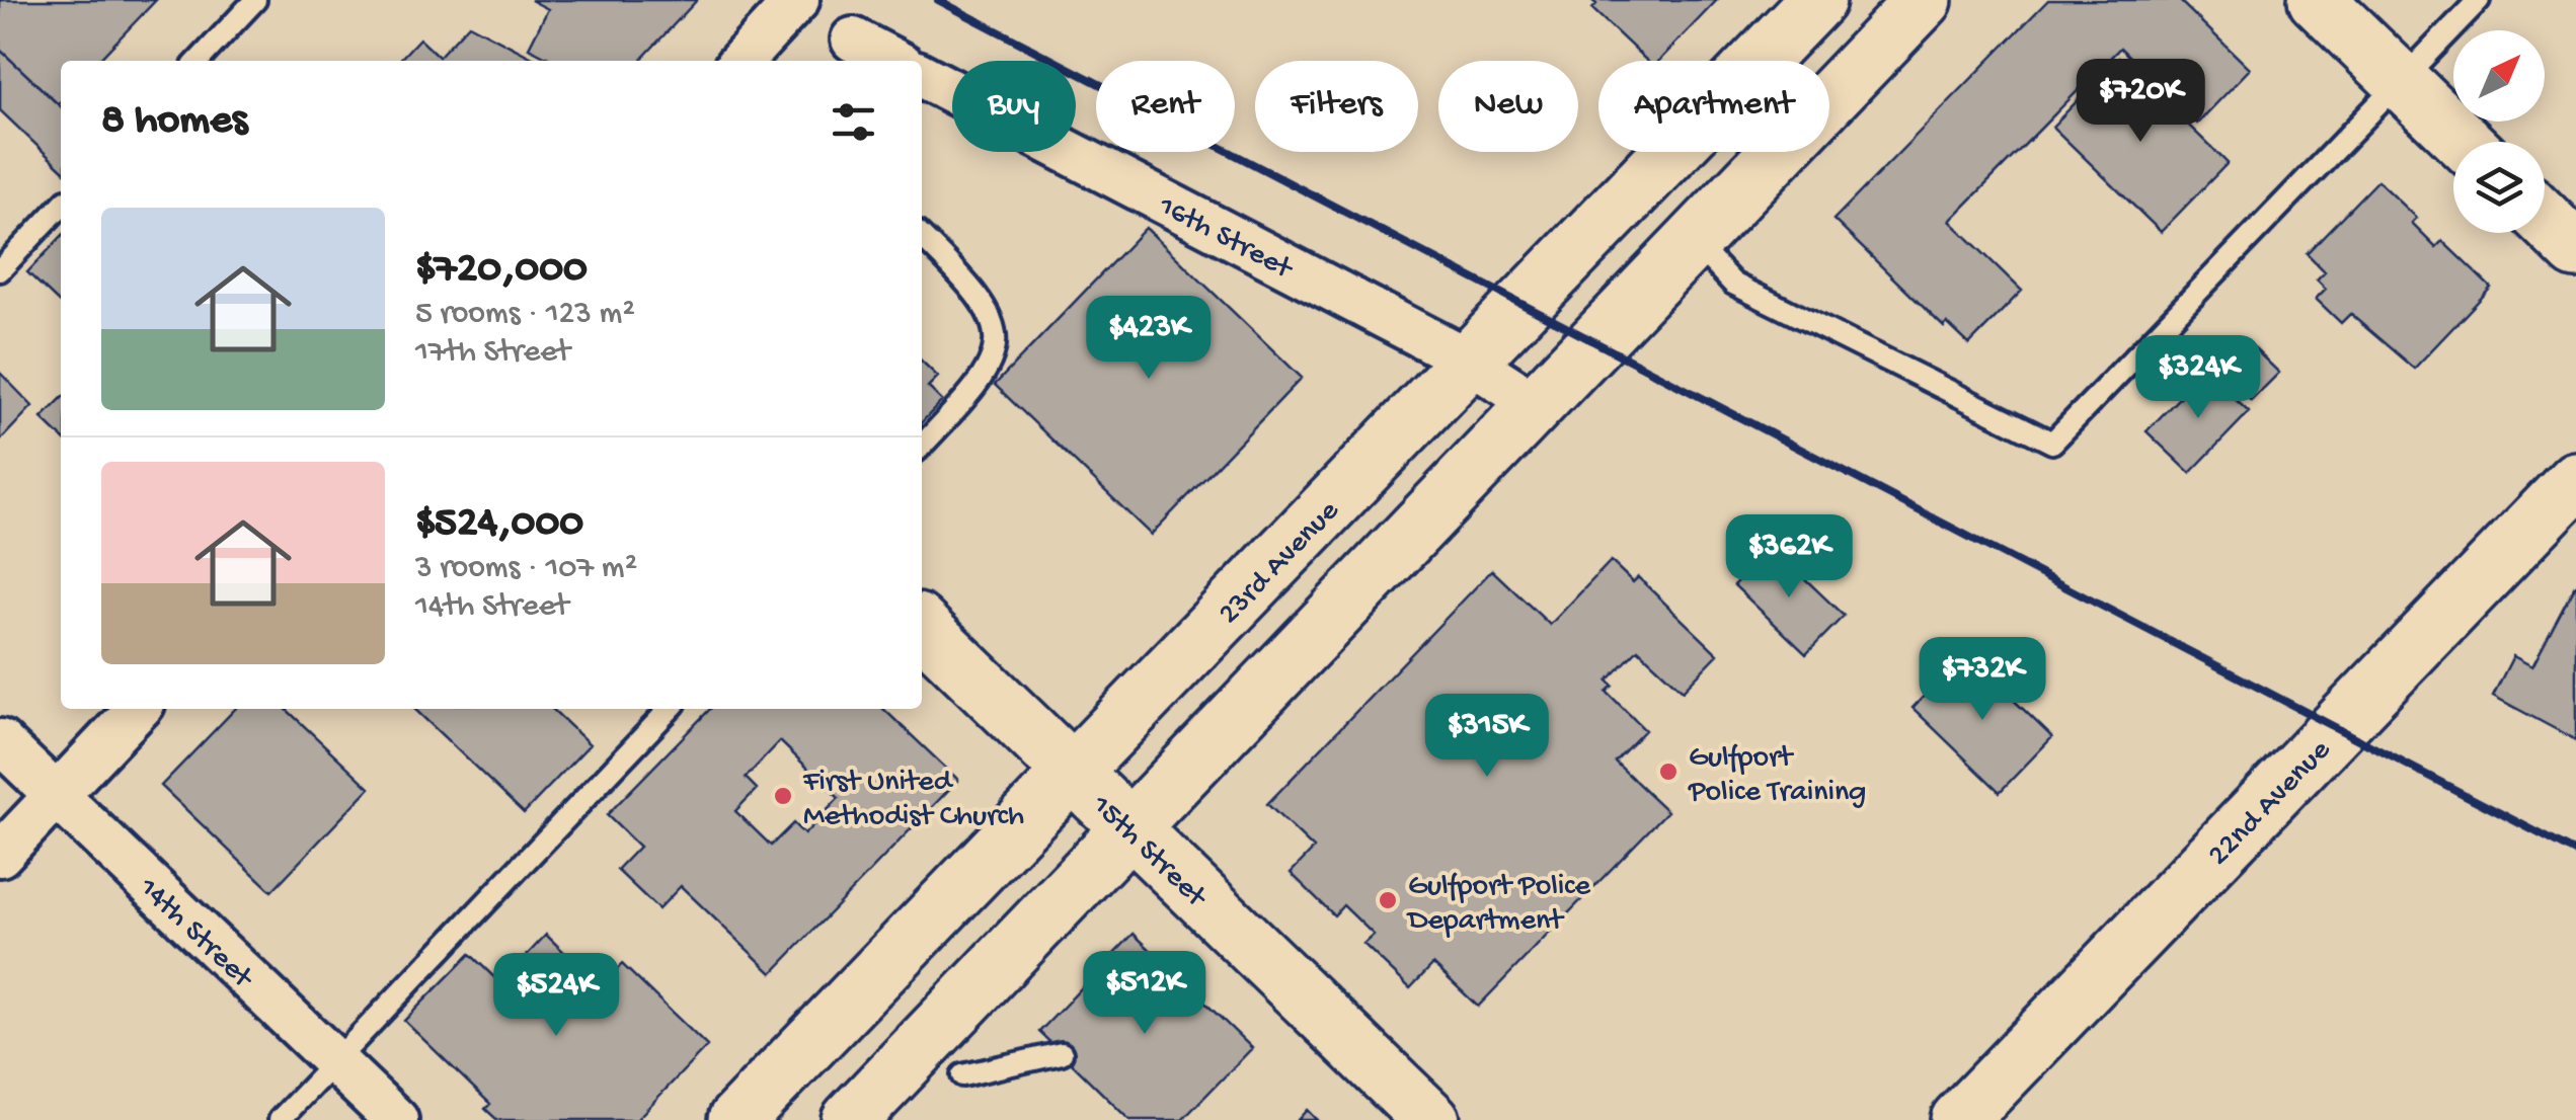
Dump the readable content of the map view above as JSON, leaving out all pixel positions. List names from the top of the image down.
{
  "streets": {
    "street": [
      "16th Street",
      "23rd Avenue",
      "22nd Avenue",
      "15th Street",
      "14th Street"
    ]
  },
  "crossings": [
    ["16th Street", "23rd Avenue"],
    ["23rd Avenue", "15th Street"]
  ],
  "places": ["Gulfport Police Training", "First United Methodist Church", "Gulfport Police Department"],
  "north": "top right",
  "page": {
    "price": [
      "$720K",
      "$423K",
      "$324K",
      "$362K",
      "$732K",
      "$315K",
      "$512K",
      "$524K"
    ],
    "chip": [
      "Buy",
      "Rent",
      "Filters",
      "New",
      "Apartment"
    ],
    "heading": "8 homes",
    "list": [
      {
        "name": "$720,000",
        "note": "5 rooms · 123 m² · 17th Street"
      },
      {
        "name": "$524,000",
        "note": "3 rooms · 107 m² · 14th Street"
      }
    ]
  }
}
